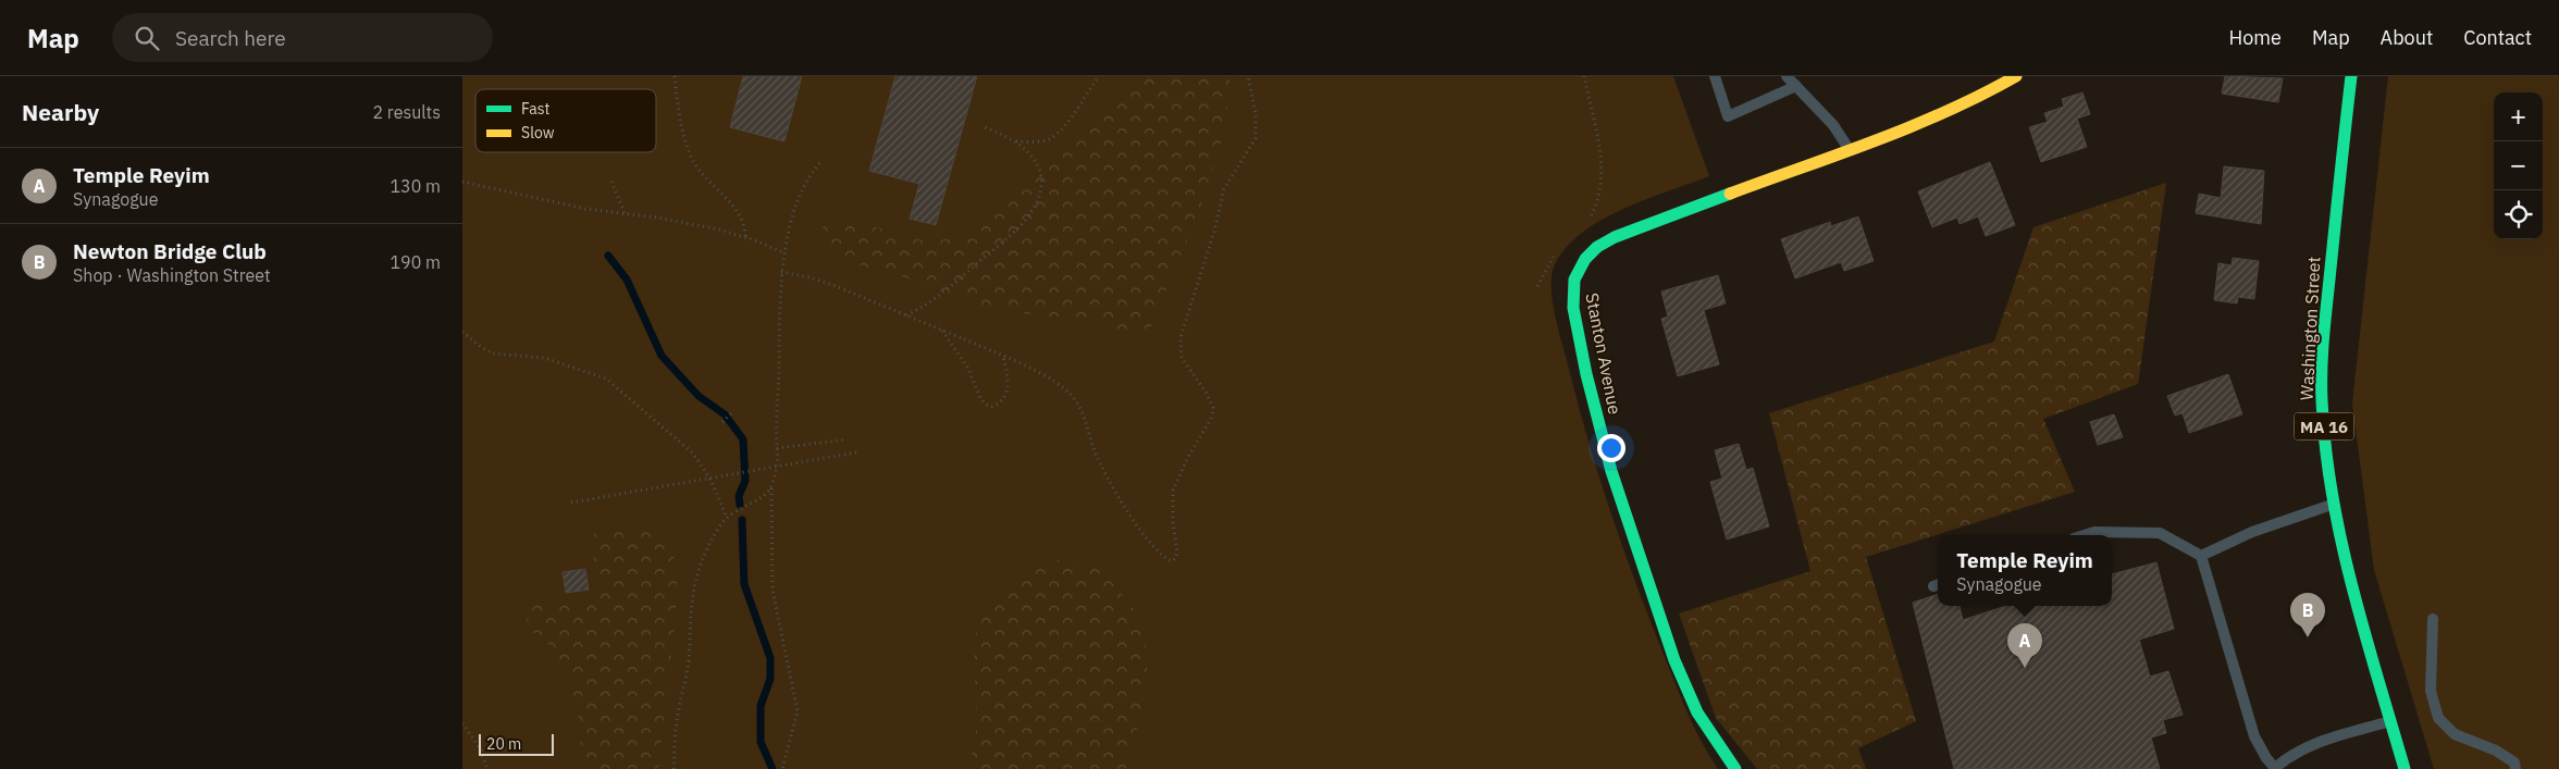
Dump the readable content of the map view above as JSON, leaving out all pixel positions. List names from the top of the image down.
{
  "streets": {
    "street": ["Washington Street", "Stanton Avenue", "MA 16"]
  },
  "legend": ["Fast", "Slow"],
  "scale_bar": "20 m",
  "page": {
    "header": "Map",
    "search": "Search here",
    "nav": [
      "Home",
      "Map",
      "About",
      "Contact"
    ],
    "heading": ["Nearby", "2 results"],
    "map_buttons": ["+", "−"],
    "list": [
      {
        "mark": "A",
        "name": "Temple Reyim",
        "note": "Synagogue",
        "value": "130 m"
      },
      {
        "mark": "B",
        "name": "Newton Bridge Club",
        "note": "Shop · Washington Street",
        "value": "190 m"
      }
    ],
    "popup": ["Temple Reyim", "Synagogue"],
    "pins": ["B", "A"],
    "scale": "20 m"
  }
}
